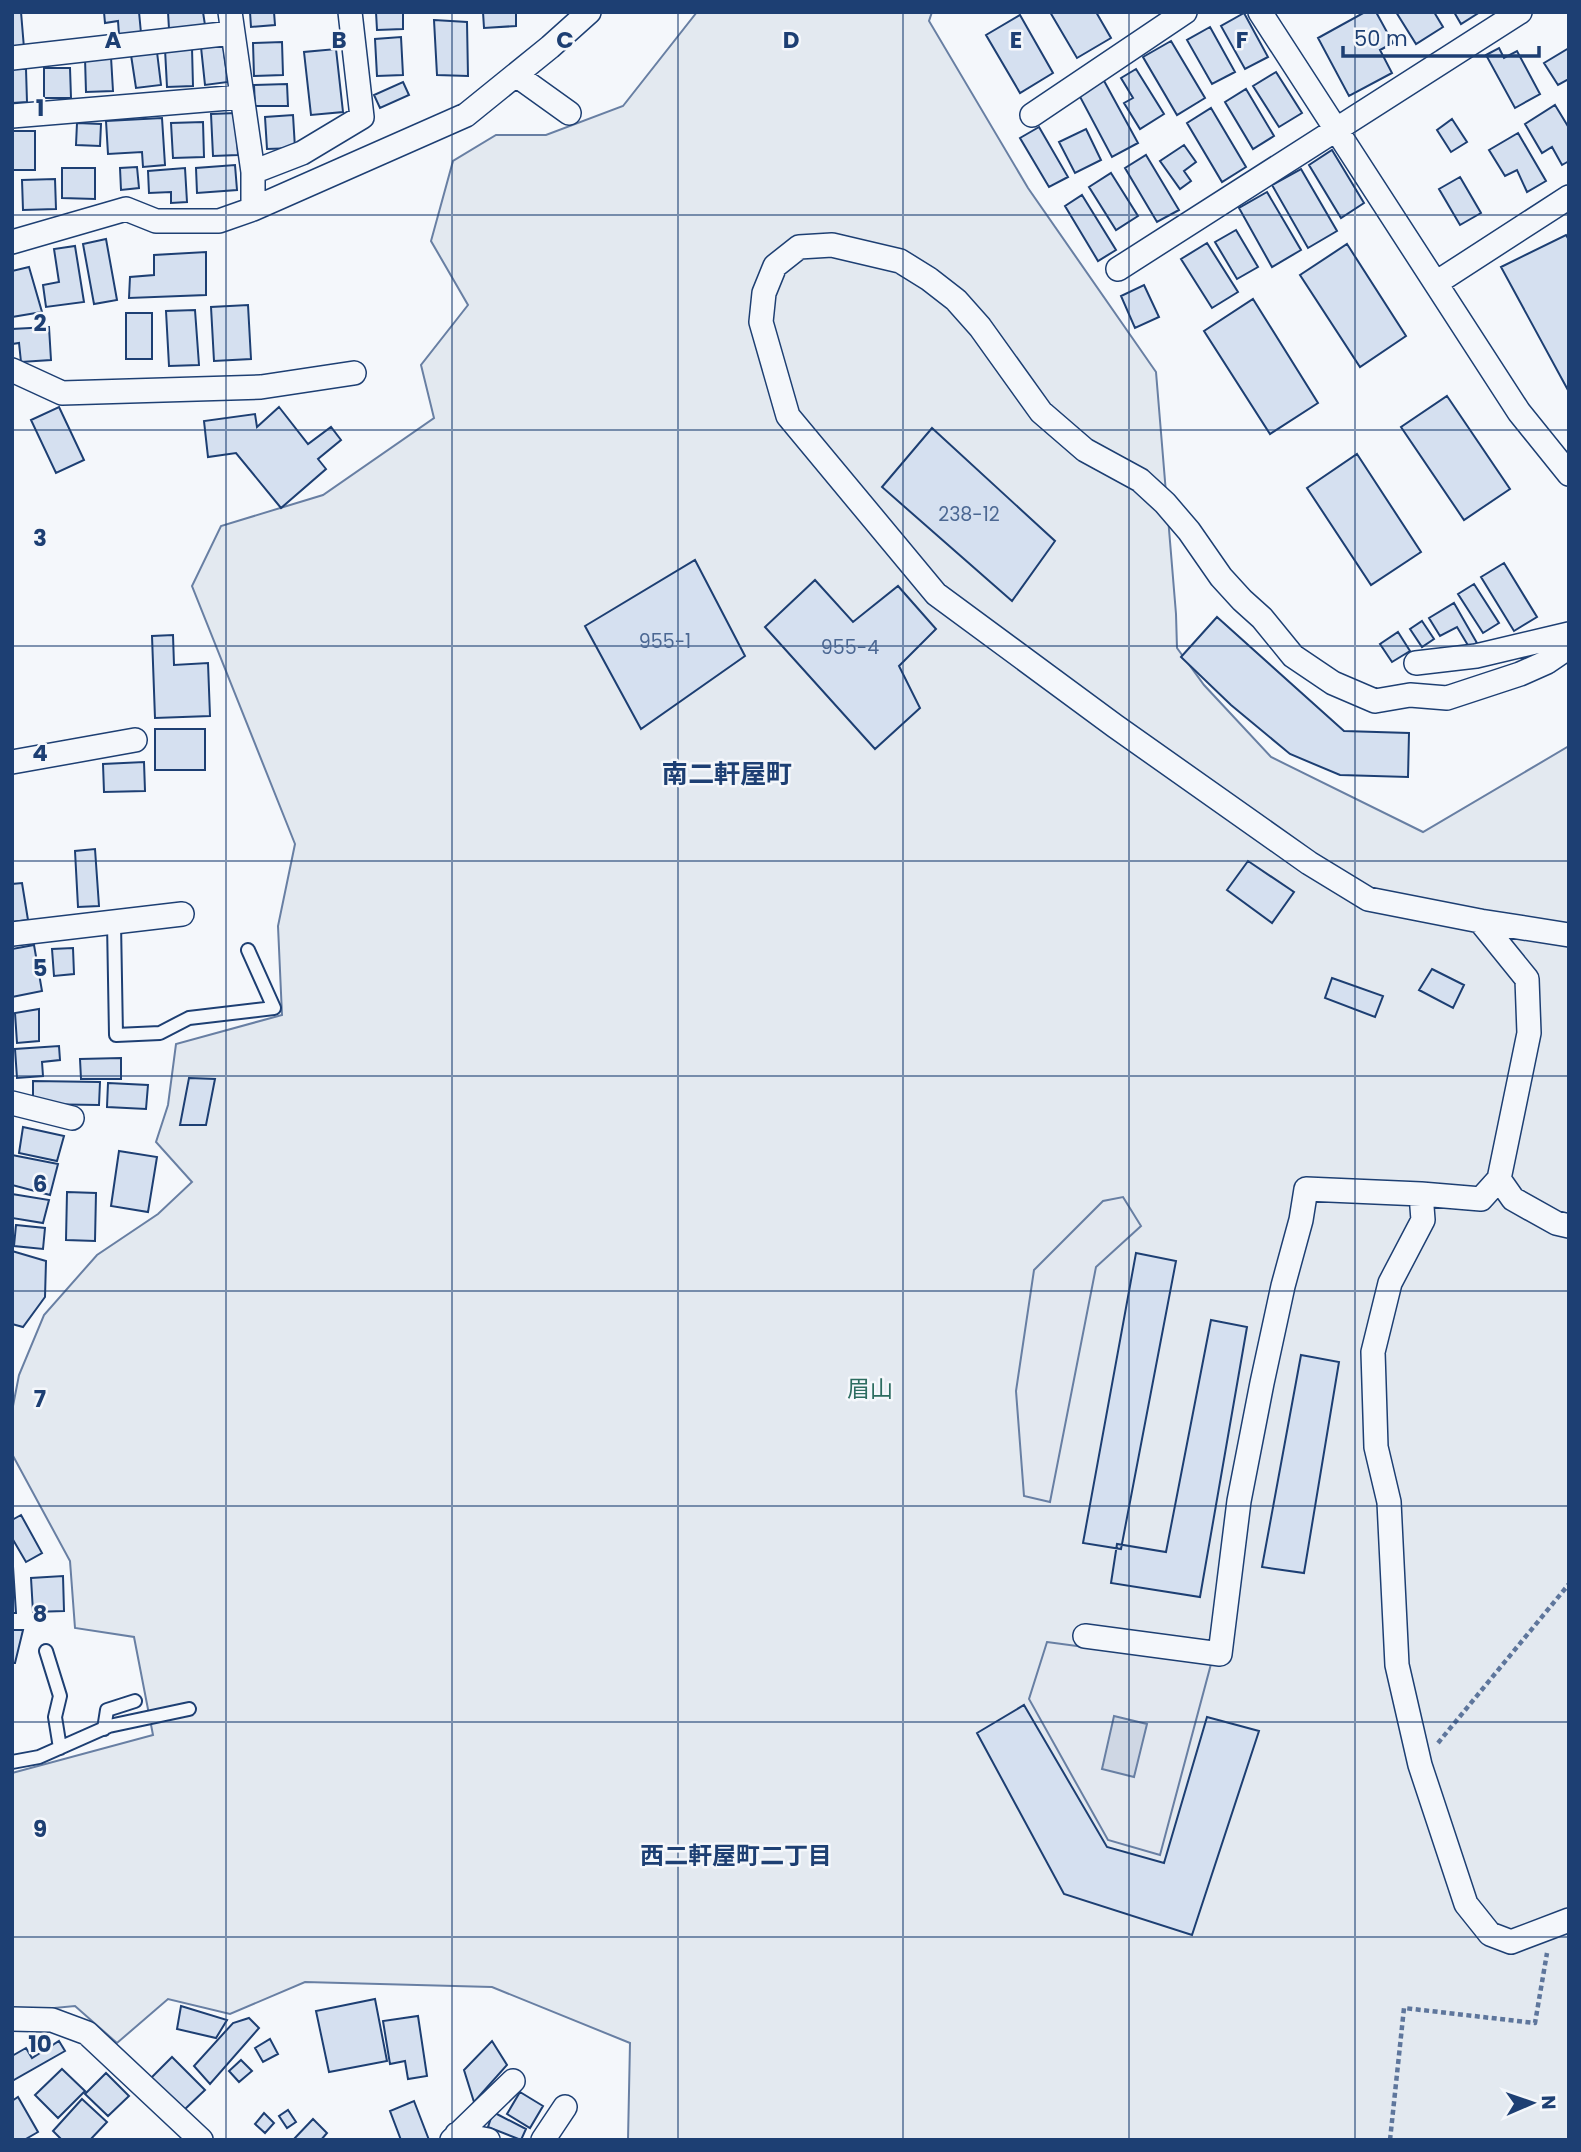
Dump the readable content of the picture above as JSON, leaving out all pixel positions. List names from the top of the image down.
{
  "districts": ["南二軒屋町", "西二軒屋町二丁目"],
  "parks": ["眉山"],
  "house_numbers": ["238-12", "955-1", "955-4"],
  "scale_bar": "50 m",
  "north": "right",
  "grid": {
    "columns": [
      "A",
      "B",
      "C",
      "D",
      "E",
      "F"
    ],
    "rows": [
      "1",
      "2",
      "3",
      "4",
      "5",
      "6",
      "7",
      "8",
      "9",
      "10"
    ]
  }
}
